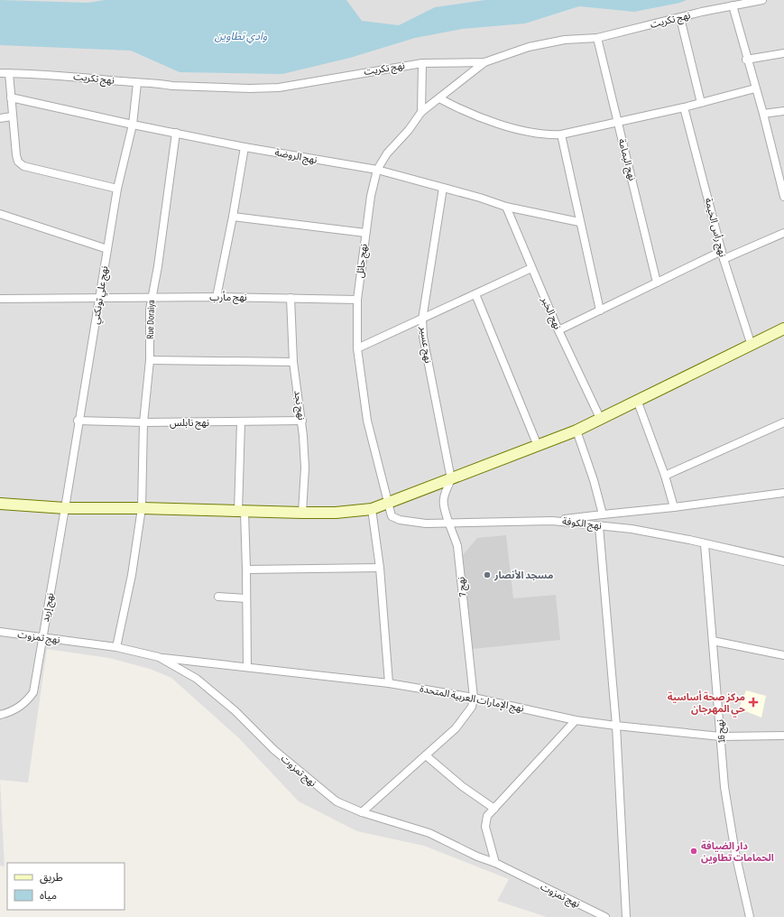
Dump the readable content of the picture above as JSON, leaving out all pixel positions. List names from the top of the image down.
{
  "streets": {
    "street": [
      "نهج تكريت",
      "نهج الروضة",
      "نهج اليمامة",
      "نهج رأس الخيمة",
      "نهج حائل",
      "نهج علي تونكتي",
      "نهج مأرب",
      "نهج الخبر",
      "Rue Doraiya",
      "نهج عسير",
      "نهج نجد",
      "نهج نابلس",
      "نهج الكوفة",
      "نهج 7",
      "نهج إربد",
      "نهج تمزوت",
      "نهج الإمارات العربية المتحدة",
      "نهج 16"
    ]
  },
  "crossings": [
    ["نهج تكريت", "نهج اليمامة"],
    ["نهج تكريت", "نهج حائل"],
    ["نهج تكريت", "نهج علي تونكتي"],
    ["نهج الروضة", "نهج حائل"],
    ["نهج الروضة", "نهج علي تونكتي"],
    ["نهج الروضة", "نهج الخبر"],
    ["نهج الروضة", "Rue Doraiya"],
    ["نهج الروضة", "نهج عسير"],
    ["نهج حائل", "نهج مأرب"],
    ["نهج حائل", "نهج الكوفة"],
    ["نهج علي تونكتي", "نهج مأرب"],
    ["نهج علي تونكتي", "نهج نابلس"],
    ["نهج علي تونكتي", "نهج إربد"],
    ["نهج مأرب", "Rue Doraiya"],
    ["نهج مأرب", "نهج نجد"],
    ["Rue Doraiya", "نهج نابلس"],
    ["Rue Doraiya", "نهج تمزوت"],
    ["نهج عسير", "نهج 7"],
    ["نهج نجد", "نهج نابلس"],
    ["نهج الكوفة", "نهج 7"],
    ["نهج الكوفة", "نهج 16"],
    ["نهج 7", "نهج الإمارات العربية المتحدة"],
    ["نهج إربد", "نهج تمزوت"],
    ["نهج تمزوت", "نهج الإمارات العربية المتحدة"],
    ["نهج الإمارات العربية المتحدة", "نهج 16"]
  ],
  "water": ["وادي تطاوين"],
  "places": {
    "other": ["مسجد الأنصار", "دار الضيافة الحمامات تطاوين"],
    "health": ["مركز صحة أساسية حي المهرجان"]
  },
  "legend": ["طريق", "مياه"]
}
